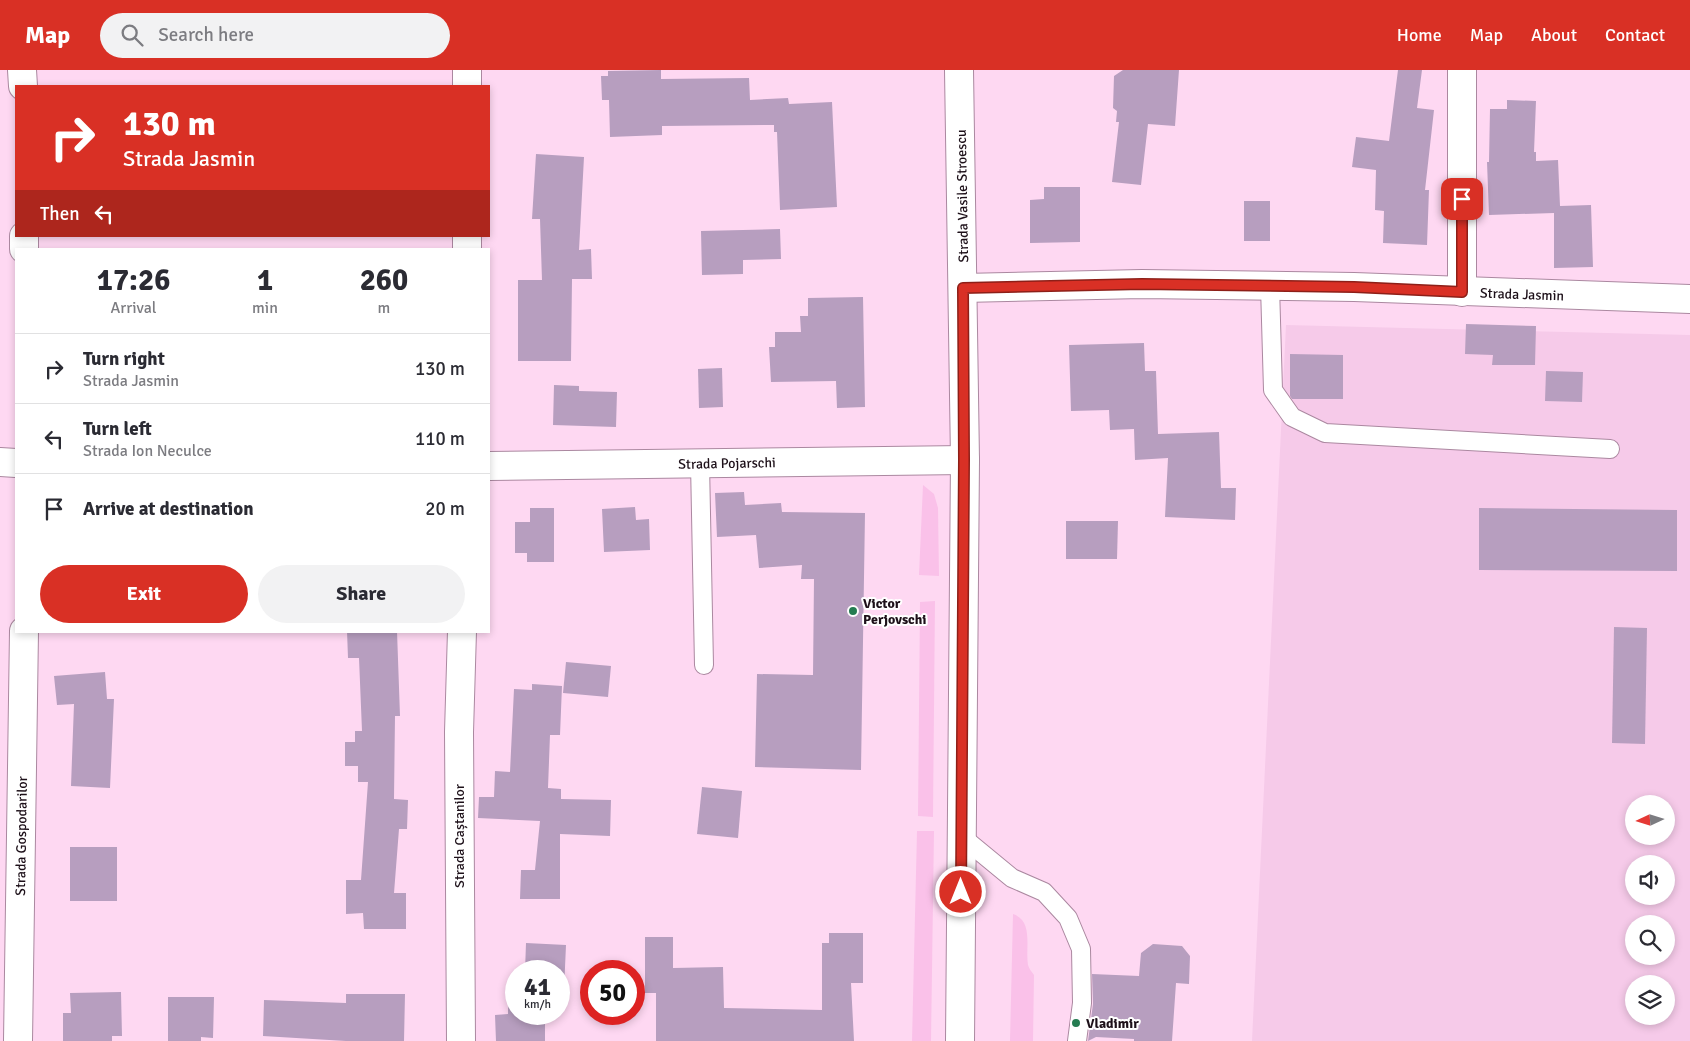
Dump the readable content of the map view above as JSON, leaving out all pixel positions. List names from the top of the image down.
{
  "streets": {
    "street": [
      "Strada Vasile Stroescu",
      "Strada Jasmin",
      "Strada Pojarschi",
      "Strada Gospodarilor",
      "Strada Caștanilor"
    ]
  },
  "crossings": [
    ["Strada Vasile Stroescu", "Strada Jasmin"],
    ["Strada Vasile Stroescu", "Strada Pojarschi"]
  ],
  "places": ["Victor Perjovschi", "Vladimir"],
  "north": "left",
  "page": {
    "header": "Map",
    "search": "Search here",
    "nav": [
      "Home",
      "Map",
      "About",
      "Contact"
    ],
    "turn": ["130 m", "Strada Jasmin"],
    "then": "Then",
    "eta": [
      "17:26",
      "Arrival",
      "1",
      "min",
      "260",
      "m"
    ],
    "list": [
      {
        "name": "Turn right",
        "note": "Strada Jasmin",
        "value": "130 m"
      },
      {
        "name": "Turn left",
        "note": "Strada Ion Neculce",
        "value": "110 m"
      },
      {
        "name": "Arrive at destination",
        "value": "20 m"
      }
    ],
    "buttons": ["Exit", "Share"],
    "speed": "41 km/h",
    "limit": "50"
  }
}
